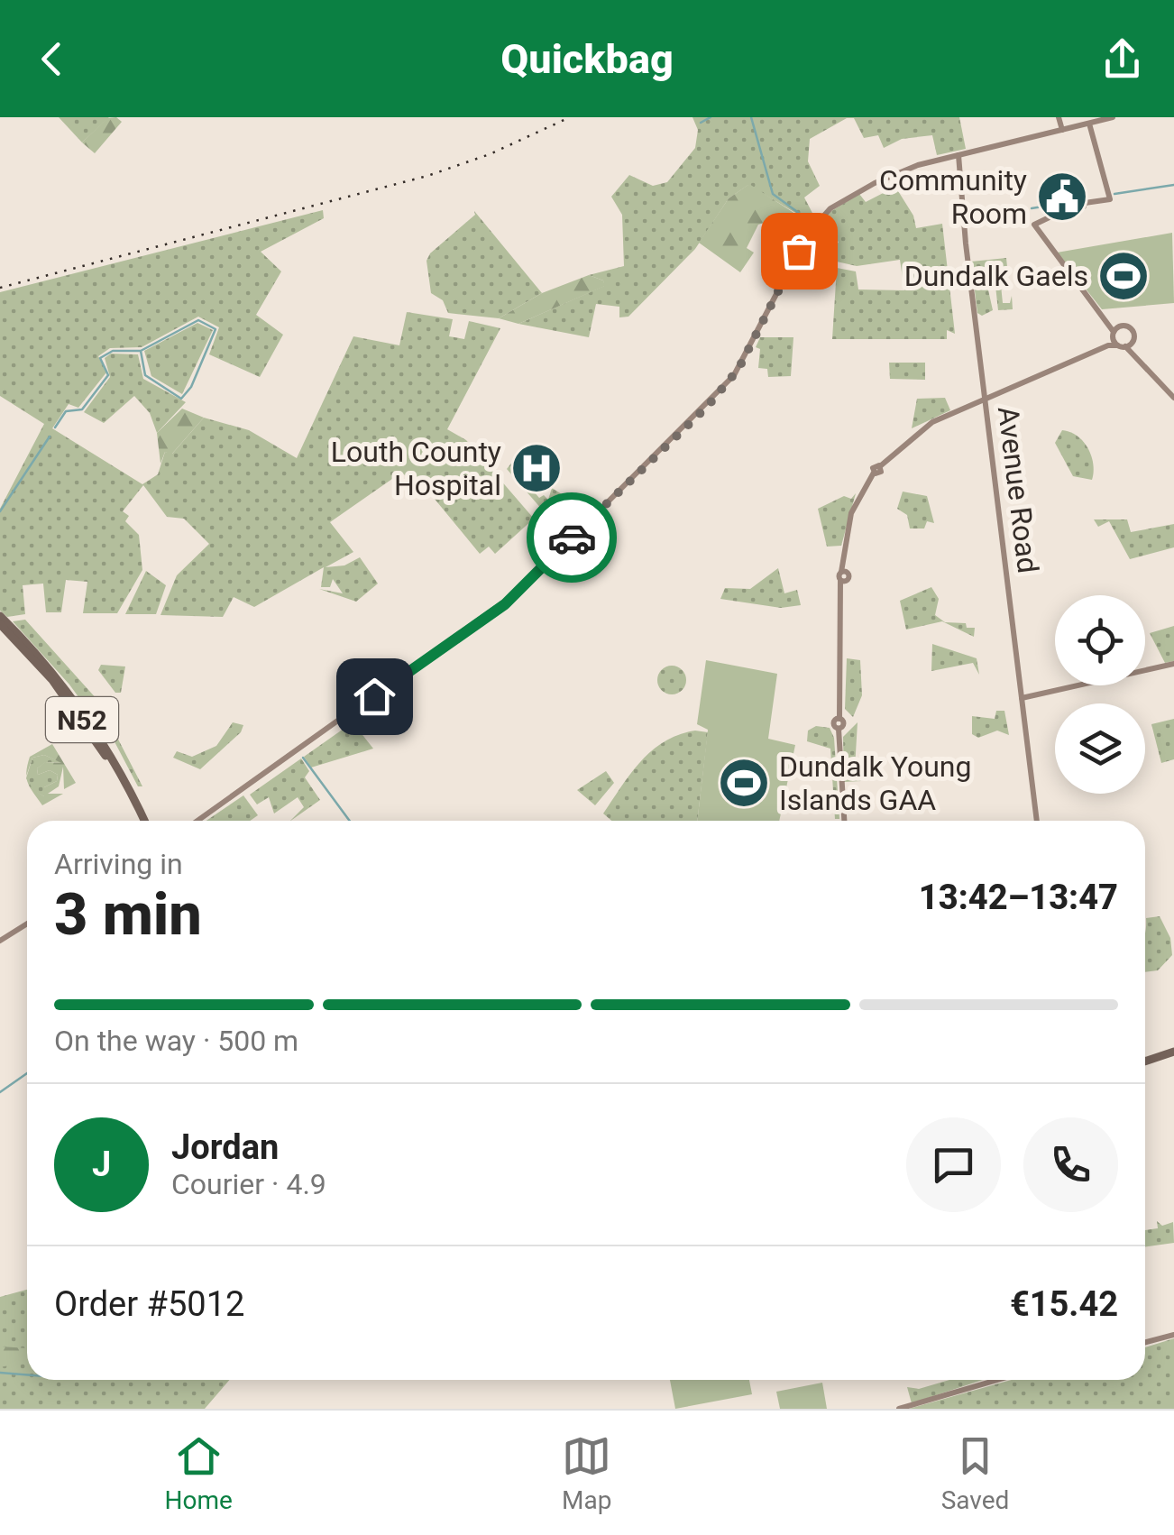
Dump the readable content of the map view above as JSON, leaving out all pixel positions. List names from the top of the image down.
{
  "streets": {
    "main road": ["Avenue Road", "N52"]
  },
  "places": {
    "public building": ["Community Room"],
    "sports": ["Dundalk Gaels", "Dundalk Young Islands GAA"],
    "hospital": ["Louth County Hospital"]
  },
  "page": {
    "header": "Quickbag",
    "heading": ["3 min", "Arriving in", "13:42–13:47"],
    "panel": [
      "Jordan",
      "Courier · 4.9",
      "Order #5012",
      "€15.42"
    ],
    "bar": "On the way · 500 m",
    "round": "J",
    "tabs": ["Home", "Map", "Saved"]
  }
}
